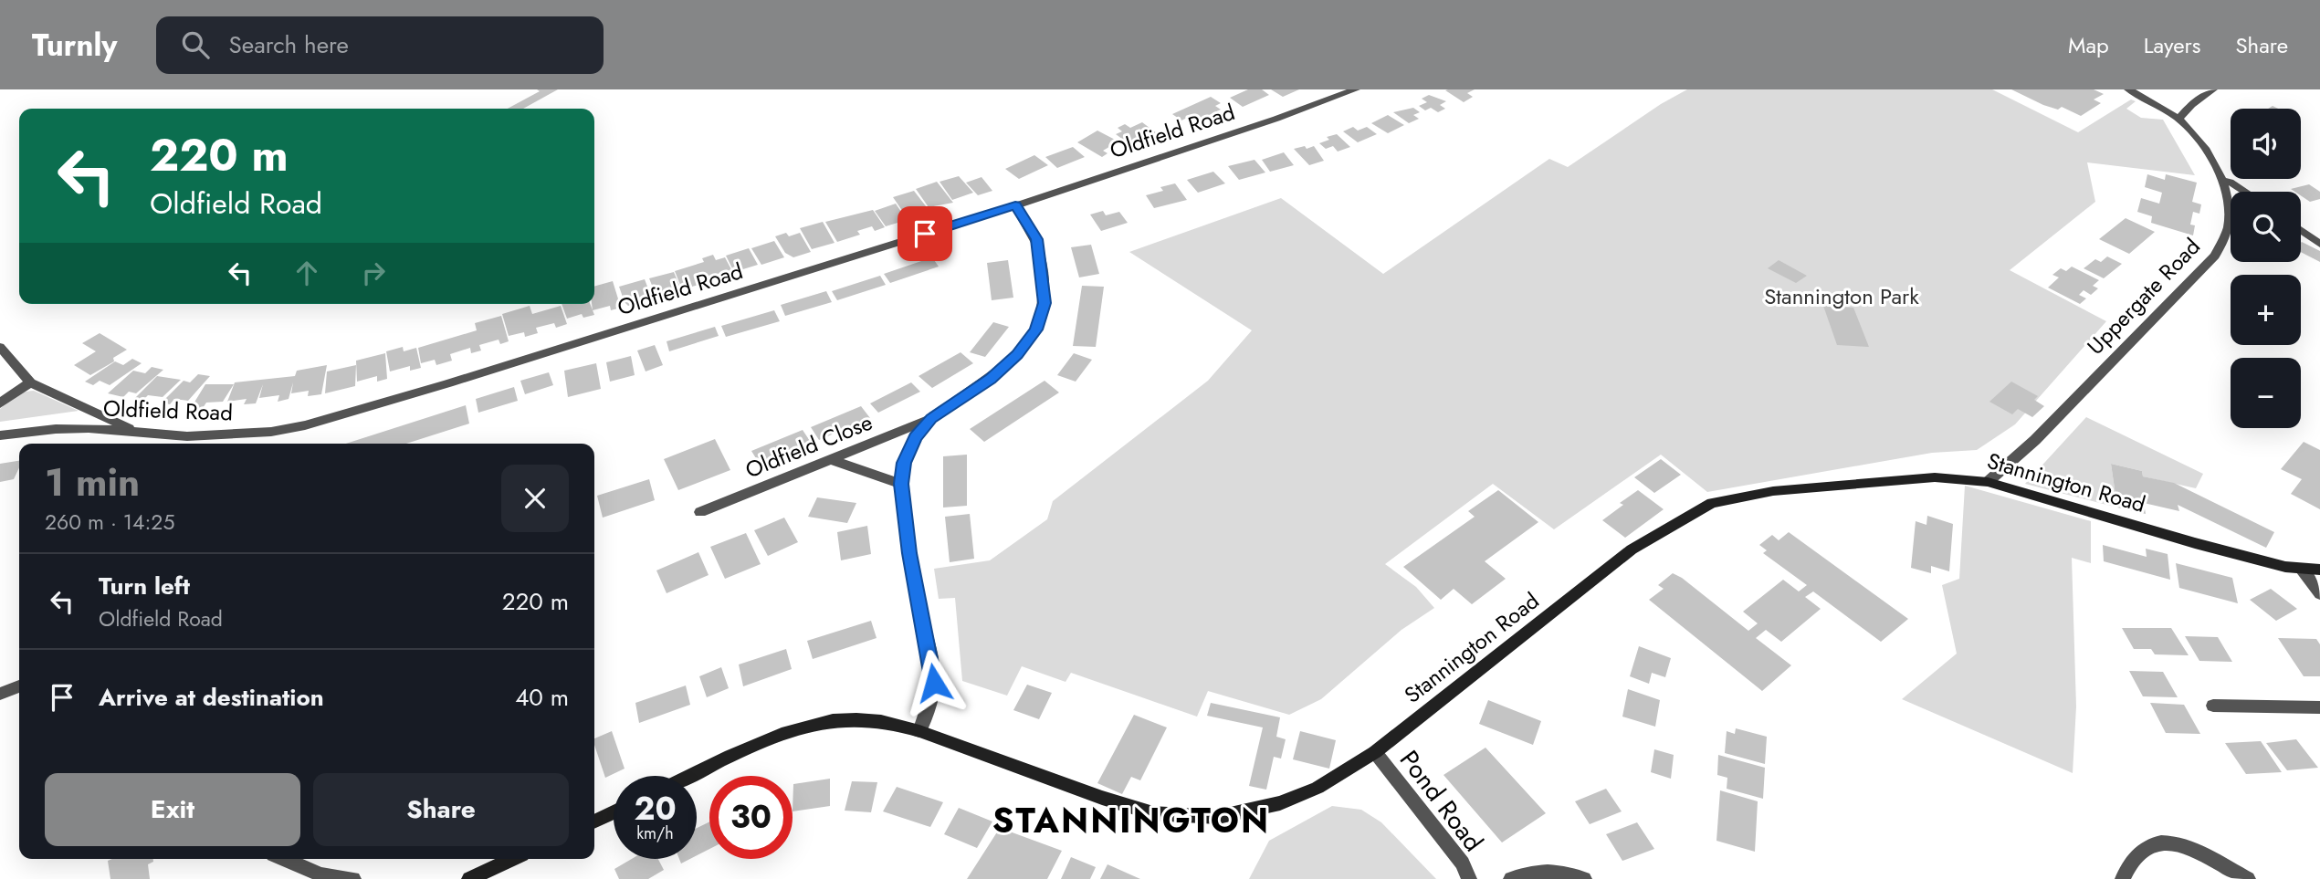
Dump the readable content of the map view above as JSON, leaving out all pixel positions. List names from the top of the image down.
{
  "streets": {
    "main road": ["Stannington Road"],
    "street": [
      "Oldfield Road",
      "Uppergate Road",
      "Oldfield Close",
      "Pond Road"
    ]
  },
  "crossings": [
    ["Uppergate Road", "Stannington Road"],
    ["Stannington Road", "Pond Road"]
  ],
  "districts": ["STANNINGTON"],
  "parks": ["Stannington Park"],
  "page": {
    "header": "Turnly",
    "search": "Search here",
    "nav": ["Map", "Layers", "Share"],
    "map_buttons": ["+", "−"],
    "turn": ["220 m", "Oldfield Road"],
    "heading": ["1 min", "260 m · 14:25"],
    "list": [
      {
        "name": "Turn left",
        "note": "Oldfield Road",
        "value": "220 m"
      },
      {
        "name": "Arrive at destination",
        "value": "40 m"
      }
    ],
    "buttons": ["Exit", "Share"],
    "speed": "20 km/h",
    "limit": "30"
  }
}
